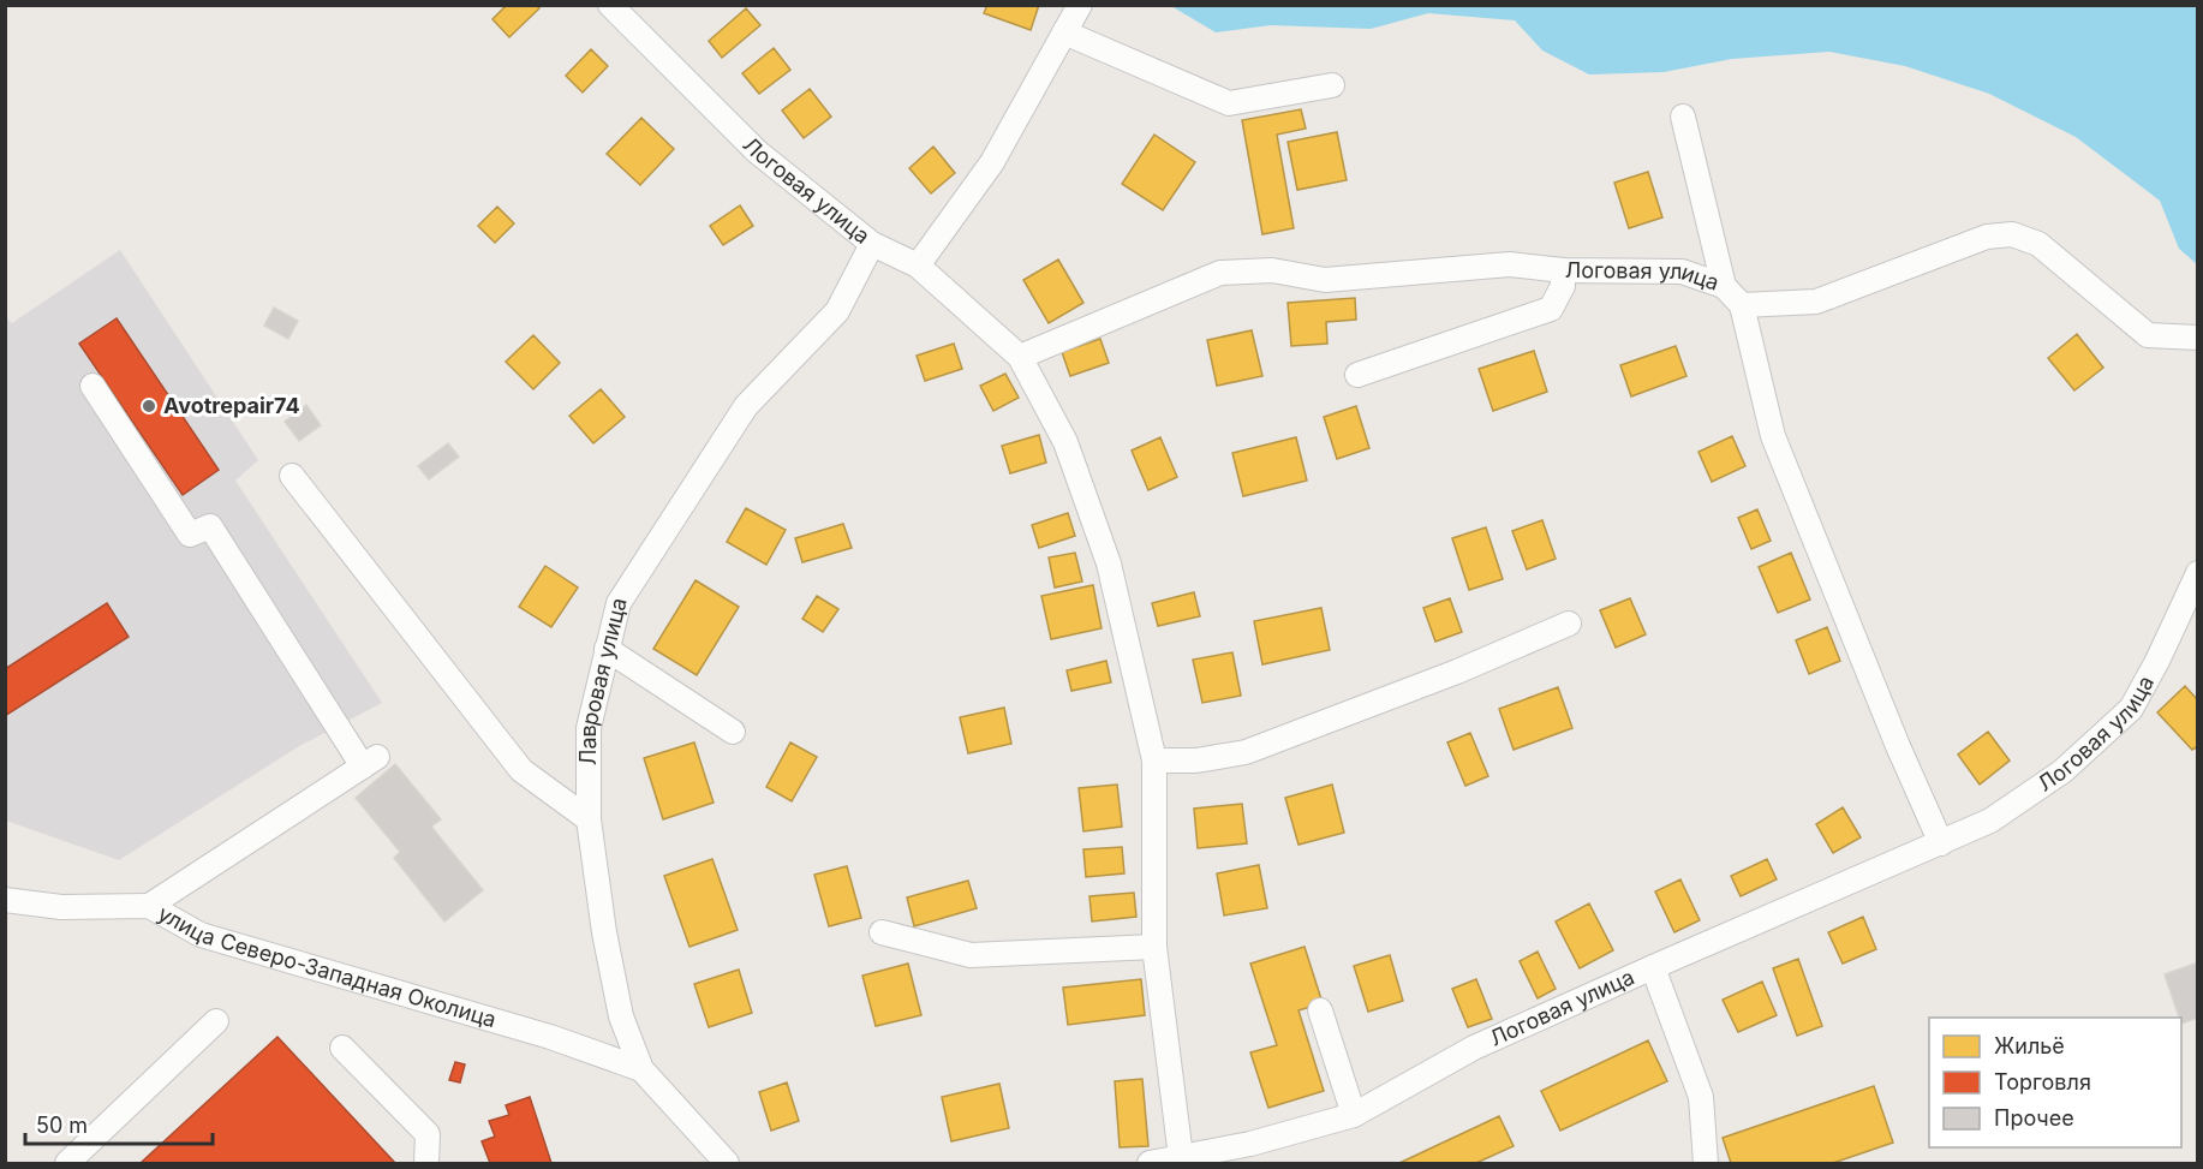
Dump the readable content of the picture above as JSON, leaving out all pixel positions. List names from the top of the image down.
{
  "streets": {
    "street": ["Логовая улица", "Лавровая улица", "улица Северо-Западная Околица"]
  },
  "crossings": [
    ["Логовая улица", "Лавровая улица"],
    ["Лавровая улица", "улица Северо-Западная Околица"]
  ],
  "places": ["Avotrepair74"],
  "legend": ["Жильё", "Торговля", "Прочее"],
  "scale_bar": "50 m"
}
